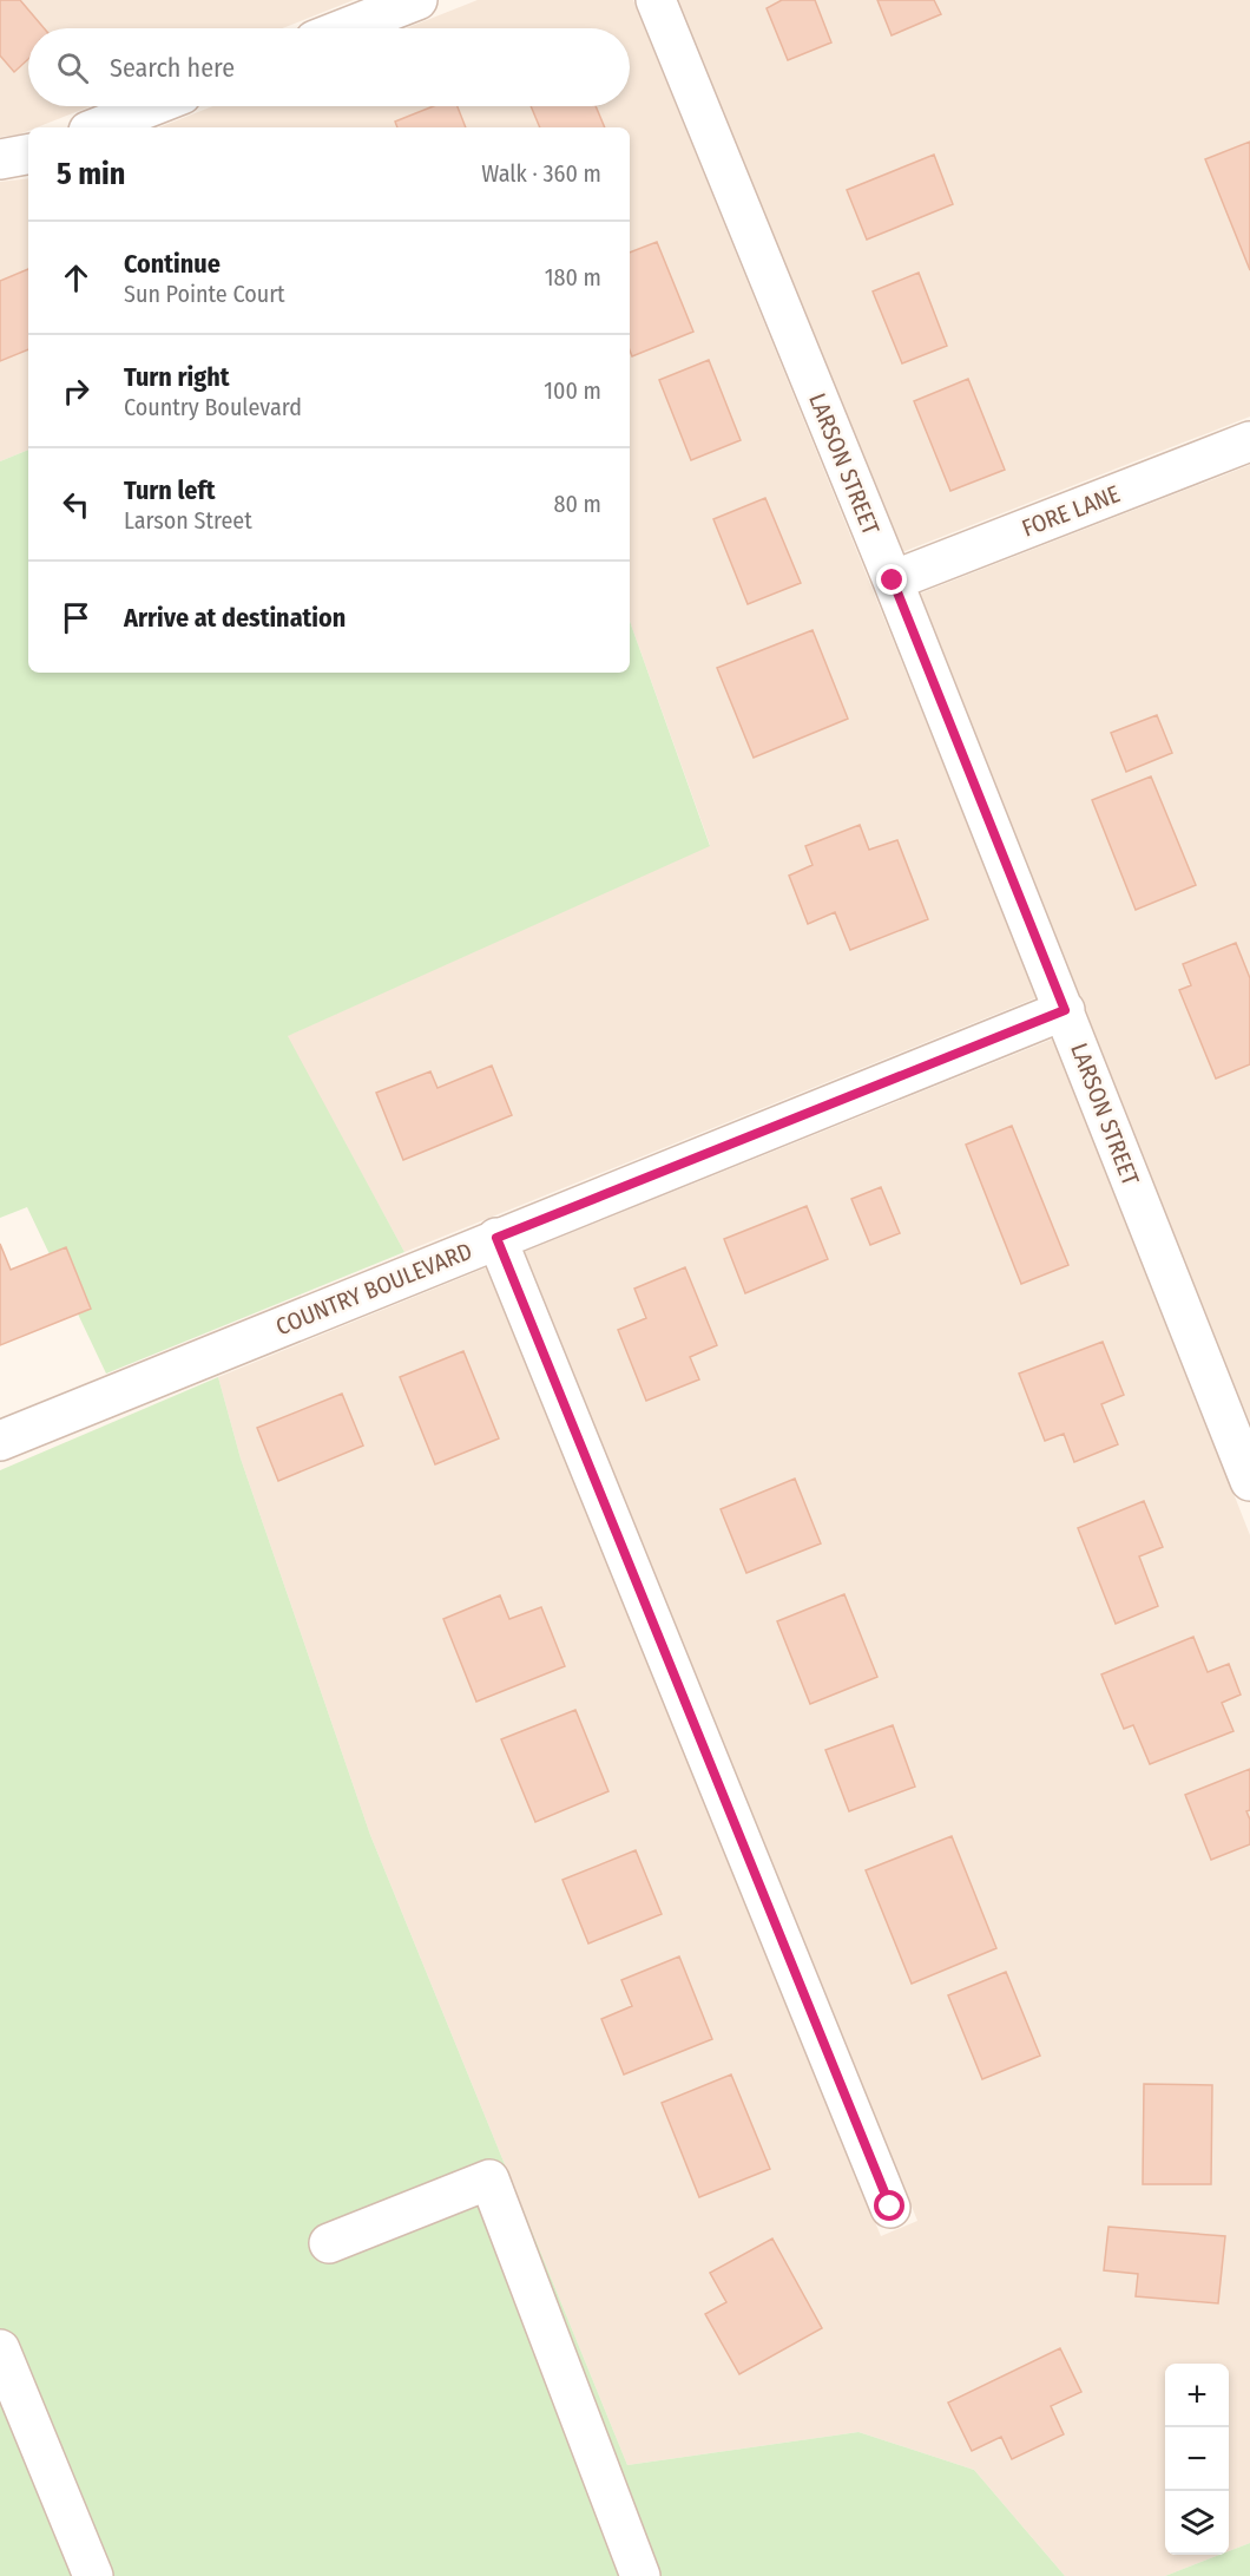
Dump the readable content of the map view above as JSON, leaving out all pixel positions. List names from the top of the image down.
{
  "streets": {
    "street": ["LARSON STREET", "FORE LANE", "COUNTRY BOULEVARD"]
  },
  "crossings": [
    ["LARSON STREET", "FORE LANE"],
    ["LARSON STREET", "COUNTRY BOULEVARD"]
  ],
  "page": {
    "search": "Search here",
    "heading": ["5 min", "Walk · 360 m"],
    "list": [
      ["Continue", "Sun Pointe Court", "180 m"],
      ["Turn right", "Country Boulevard", "100 m"],
      ["Turn left", "Larson Street", "80 m"],
      "Arrive at destination"
    ],
    "map_buttons": ["+", "−"]
  }
}
